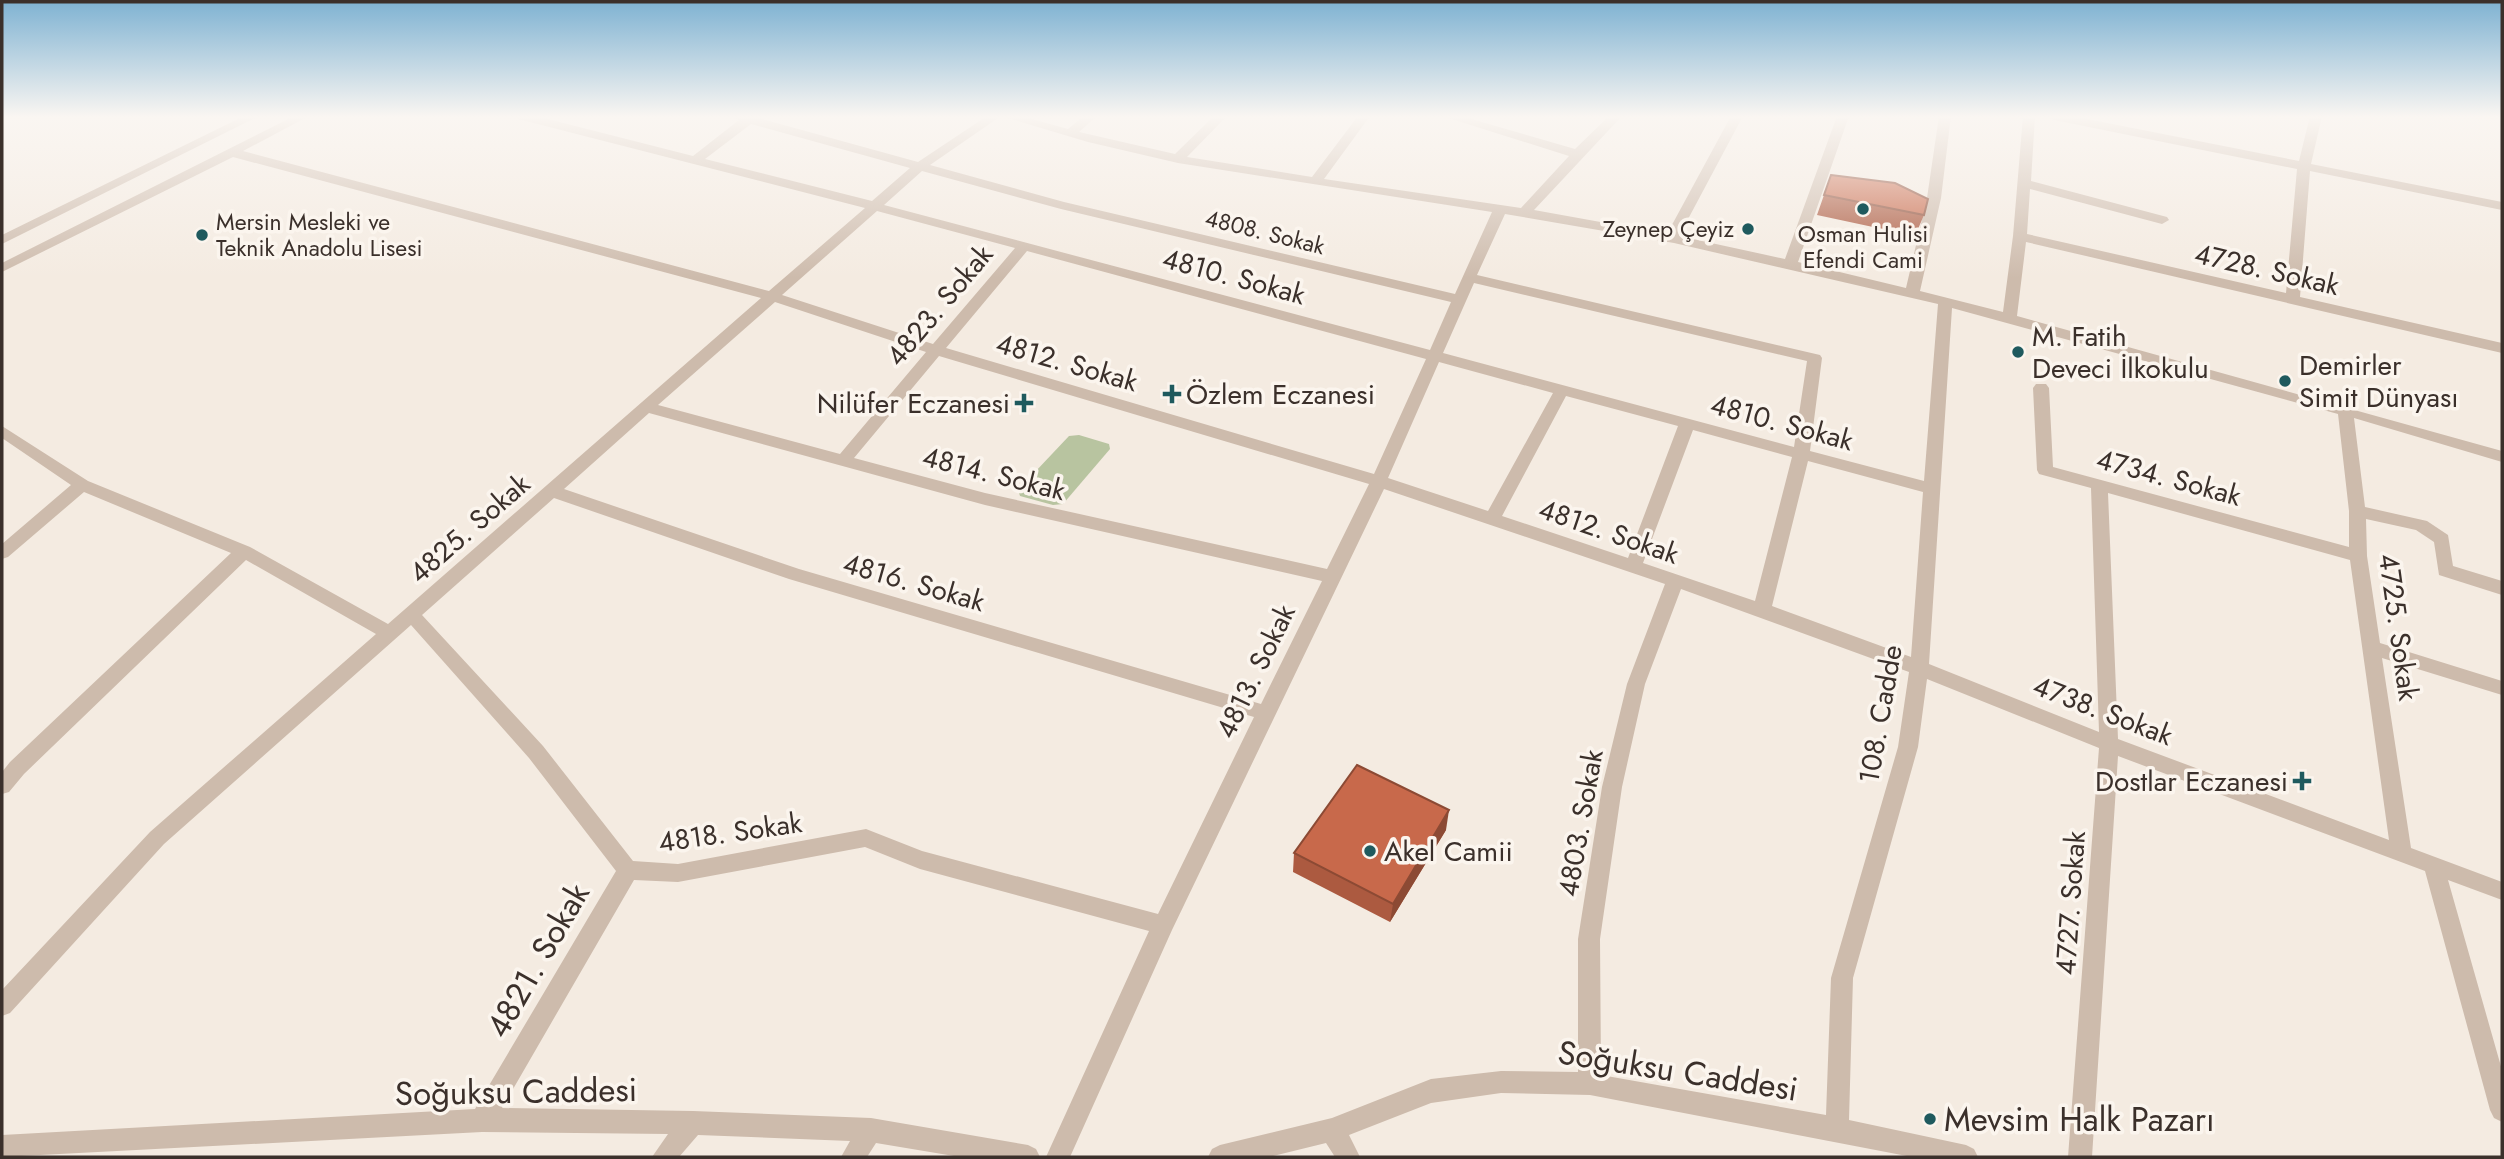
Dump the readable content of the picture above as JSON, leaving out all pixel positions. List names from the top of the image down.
{
  "streets": {
    "street": [
      "4808. Sokak",
      "4728. Sokak",
      "4810. Sokak",
      "4823. Sokak",
      "4812. Sokak",
      "4814. Sokak",
      "4734. Sokak",
      "4825. Sokak",
      "4816. Sokak",
      "4725. Sokak",
      "4813. Sokak",
      "4738. Sokak",
      "108. Cadde",
      "4803. Sokak",
      "4818. Sokak",
      "4727. Sokak",
      "4821. Sokak",
      "Soğuksu Caddesi"
    ]
  },
  "crossings": [
    ["4808. Sokak", "4813. Sokak"],
    ["4810. Sokak", "4823. Sokak"],
    ["4810. Sokak", "4825. Sokak"],
    ["4810. Sokak", "4813. Sokak"],
    ["4810. Sokak", "108. Cadde"],
    ["4823. Sokak", "4812. Sokak"],
    ["4823. Sokak", "4814. Sokak"],
    ["4812. Sokak", "4825. Sokak"],
    ["4812. Sokak", "4813. Sokak"],
    ["4812. Sokak", "4738. Sokak"],
    ["4812. Sokak", "108. Cadde"],
    ["4812. Sokak", "4803. Sokak"],
    ["4814. Sokak", "4825. Sokak"],
    ["4814. Sokak", "4813. Sokak"],
    ["4734. Sokak", "4725. Sokak"],
    ["4734. Sokak", "4727. Sokak"],
    ["4825. Sokak", "4816. Sokak"],
    ["4825. Sokak", "4818. Sokak"],
    ["4816. Sokak", "4813. Sokak"],
    ["4725. Sokak", "4738. Sokak"],
    ["4813. Sokak", "4818. Sokak"],
    ["4738. Sokak", "108. Cadde"],
    ["4738. Sokak", "4727. Sokak"],
    ["108. Cadde", "Soğuksu Caddesi"],
    ["4803. Sokak", "Soğuksu Caddesi"],
    ["4818. Sokak", "4821. Sokak"],
    ["4821. Sokak", "Soğuksu Caddesi"]
  ],
  "places": {
    "other": [
      "Osman Hulisi Efendi Cami",
      "Zeynep Çeyiz",
      "Mersin Mesleki ve Teknik Anadolu Lisesi",
      "M. Fatih Deveci İlkokulu",
      "Demirler Simit Dünyası",
      "Akel Camii",
      "Mevsim Halk Pazarı"
    ],
    "health": ["Özlem Eczanesi", "Nilüfer Eczanesi", "Dostlar Eczanesi"]
  }
}
